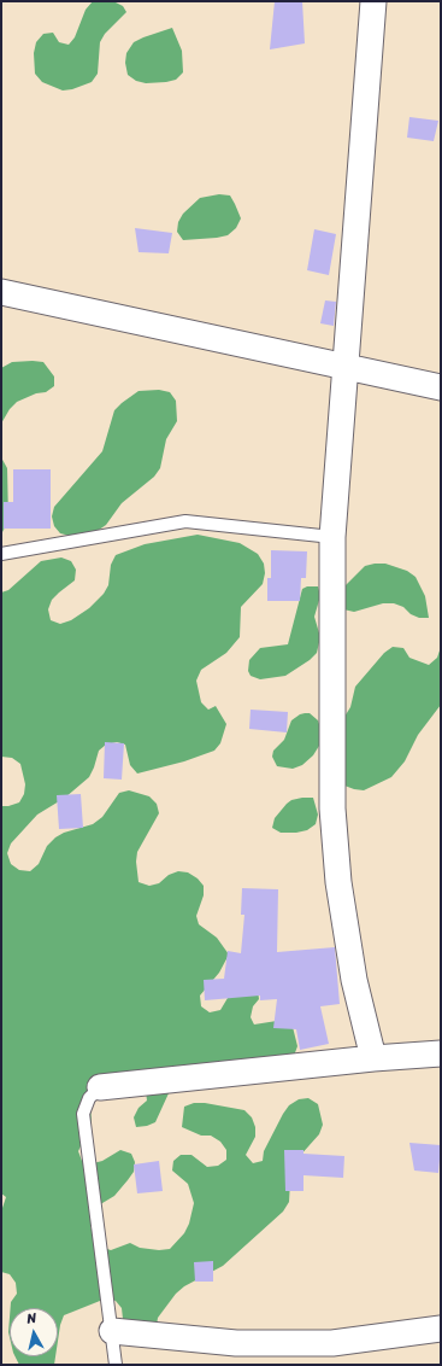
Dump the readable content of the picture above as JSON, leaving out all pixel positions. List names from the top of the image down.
{
  "north": "top"
}
